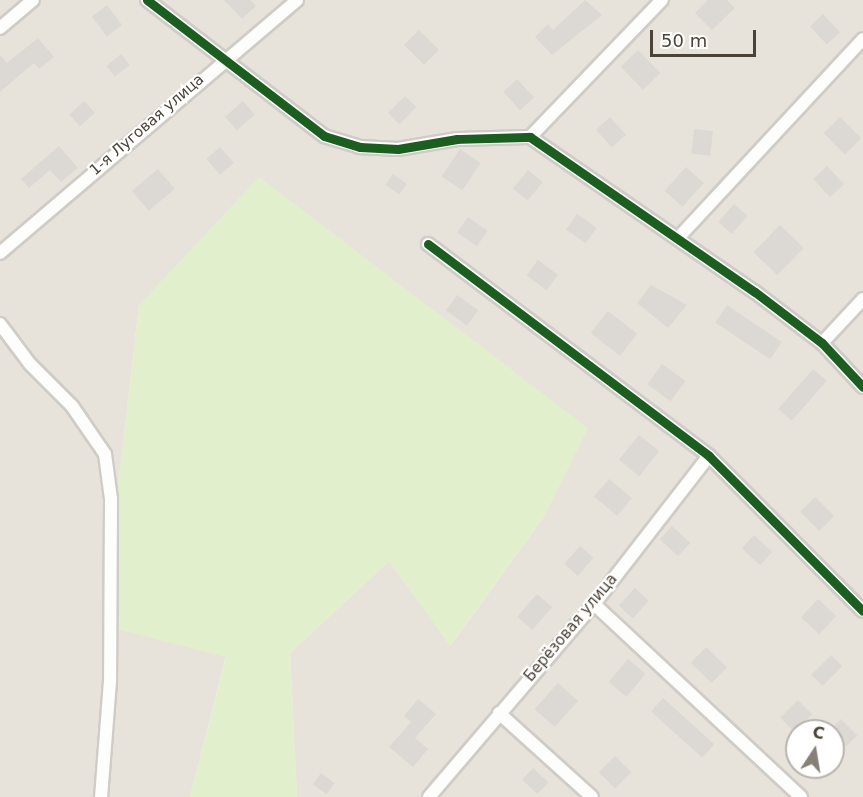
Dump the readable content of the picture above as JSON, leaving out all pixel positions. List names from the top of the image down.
{
  "streets": {
    "street": ["1-я Луговая улица", "Берёзовая улица"]
  },
  "scale_bar": "50 m",
  "north": "top"
}
